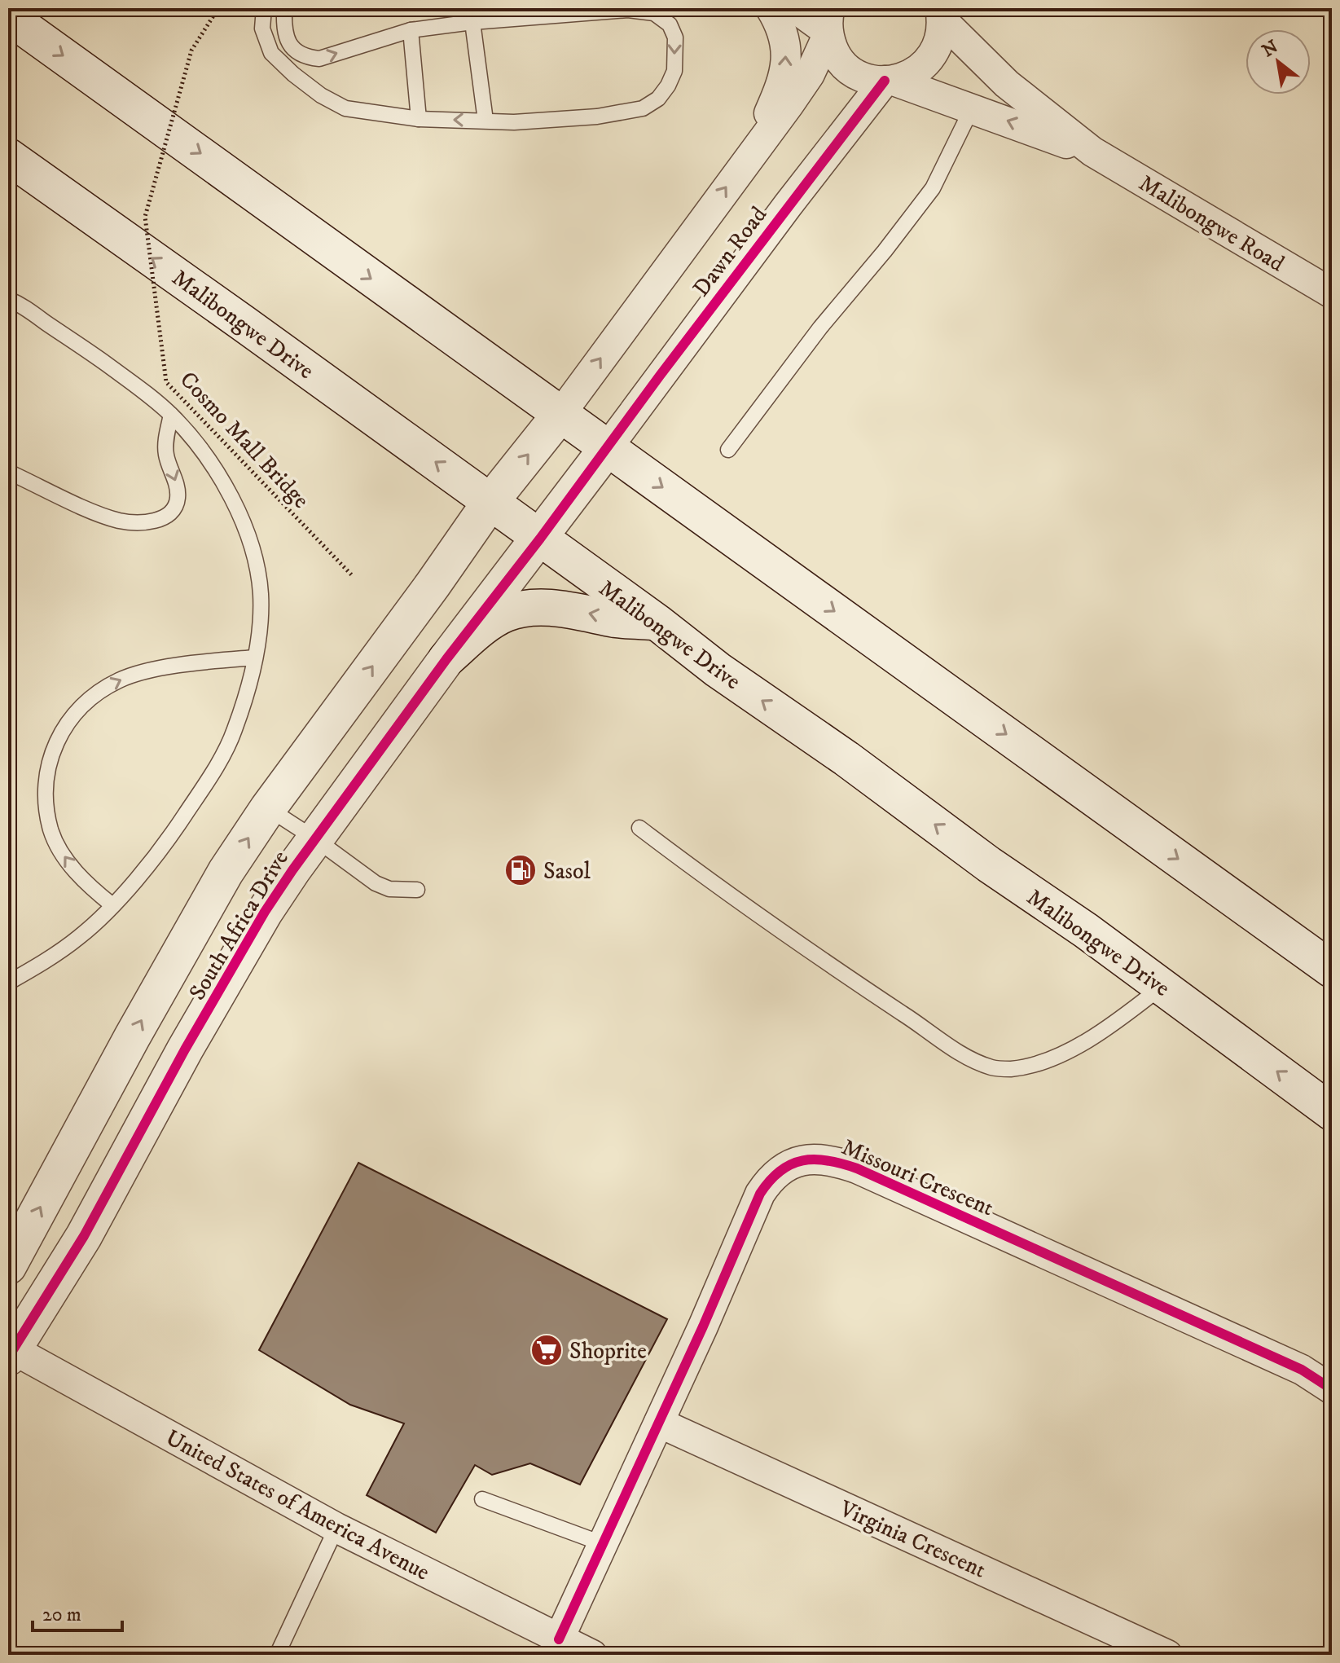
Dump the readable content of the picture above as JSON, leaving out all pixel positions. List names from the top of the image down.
{
  "streets": {
    "main road": ["Malibongwe Drive", "South Africa Drive"],
    "street": [
      "Malibongwe Road",
      "Dawn Road",
      "Missouri Crescent",
      "United States of America Avenue",
      "Virginia Crescent"
    ],
    "path": ["Cosmo Mall Bridge"]
  },
  "crossings": [
    ["Malibongwe Road", "Dawn Road"],
    ["Dawn Road", "South Africa Drive"],
    ["Malibongwe Drive", "South Africa Drive"],
    ["South Africa Drive", "United States of America Avenue"],
    ["Missouri Crescent", "United States of America Avenue"],
    ["Missouri Crescent", "Virginia Crescent"]
  ],
  "places": {
    "fuel station": ["Sasol"],
    "supermarket": ["Shoprite"]
  },
  "scale_bar": "20 m",
  "north": "top left"
}
